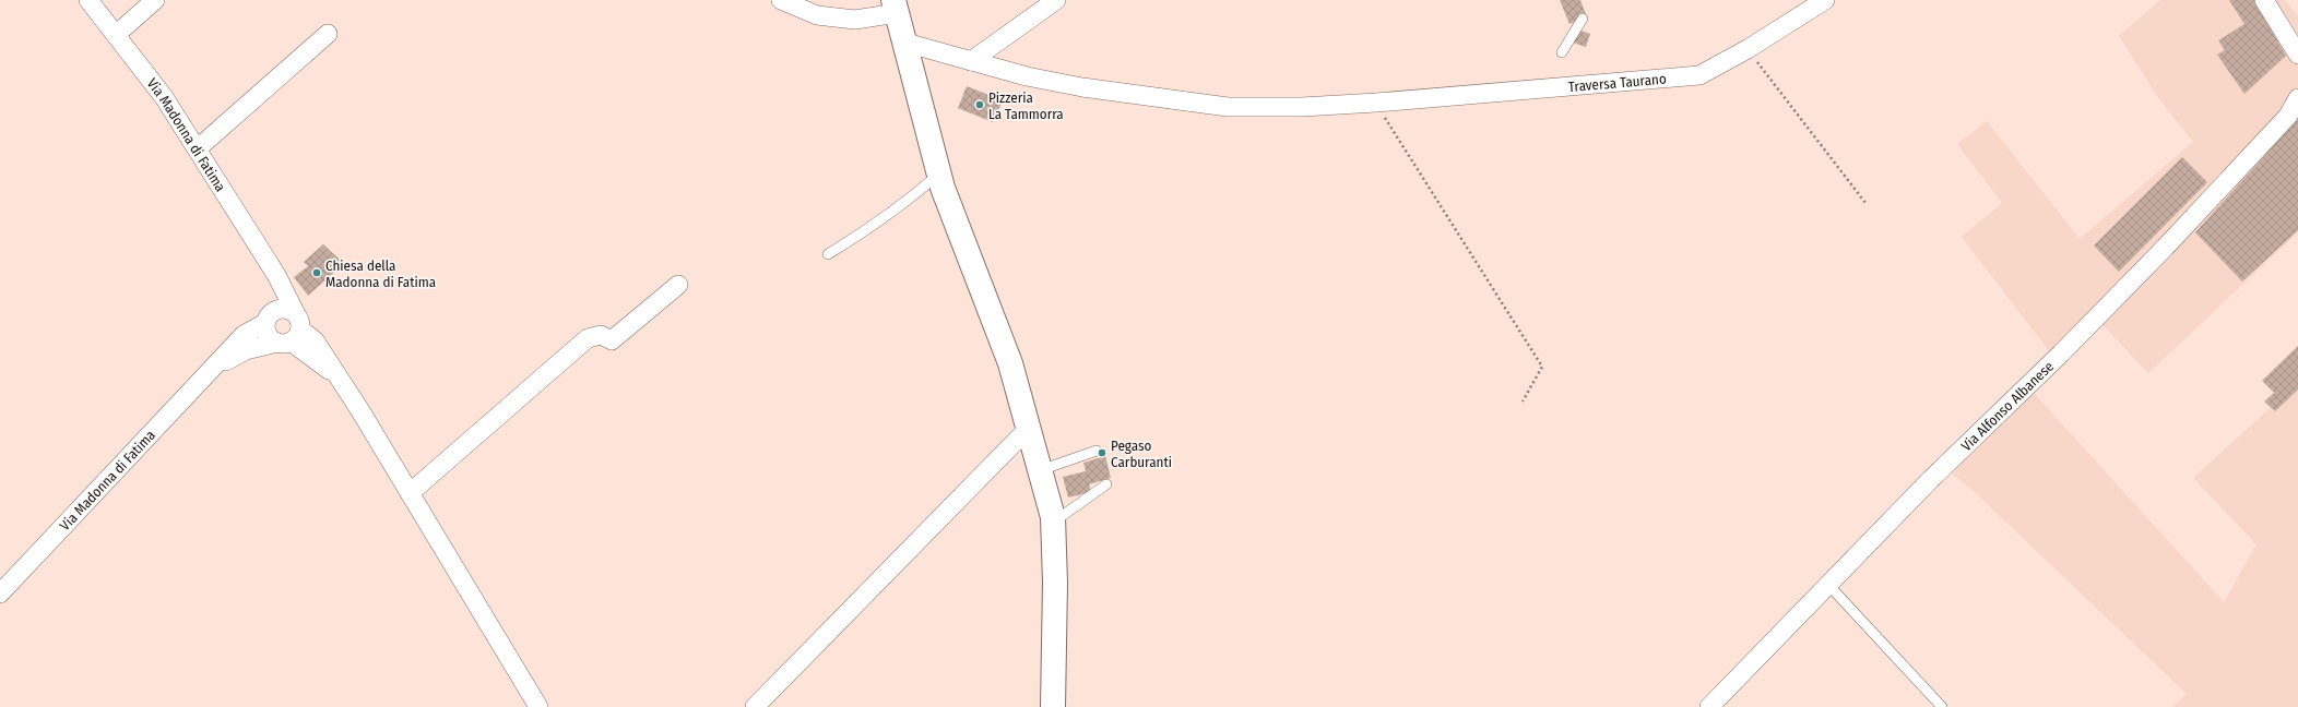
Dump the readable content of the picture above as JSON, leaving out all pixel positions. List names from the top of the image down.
{
  "streets": {
    "street": ["Traversa Taurano", "Via Madonna di Fatima", "Via Alfonso Albanese"]
  },
  "places": ["Pizzeria La Tammorra", "Chiesa della Madonna di Fatima", "Pegaso Carburanti"]
}
